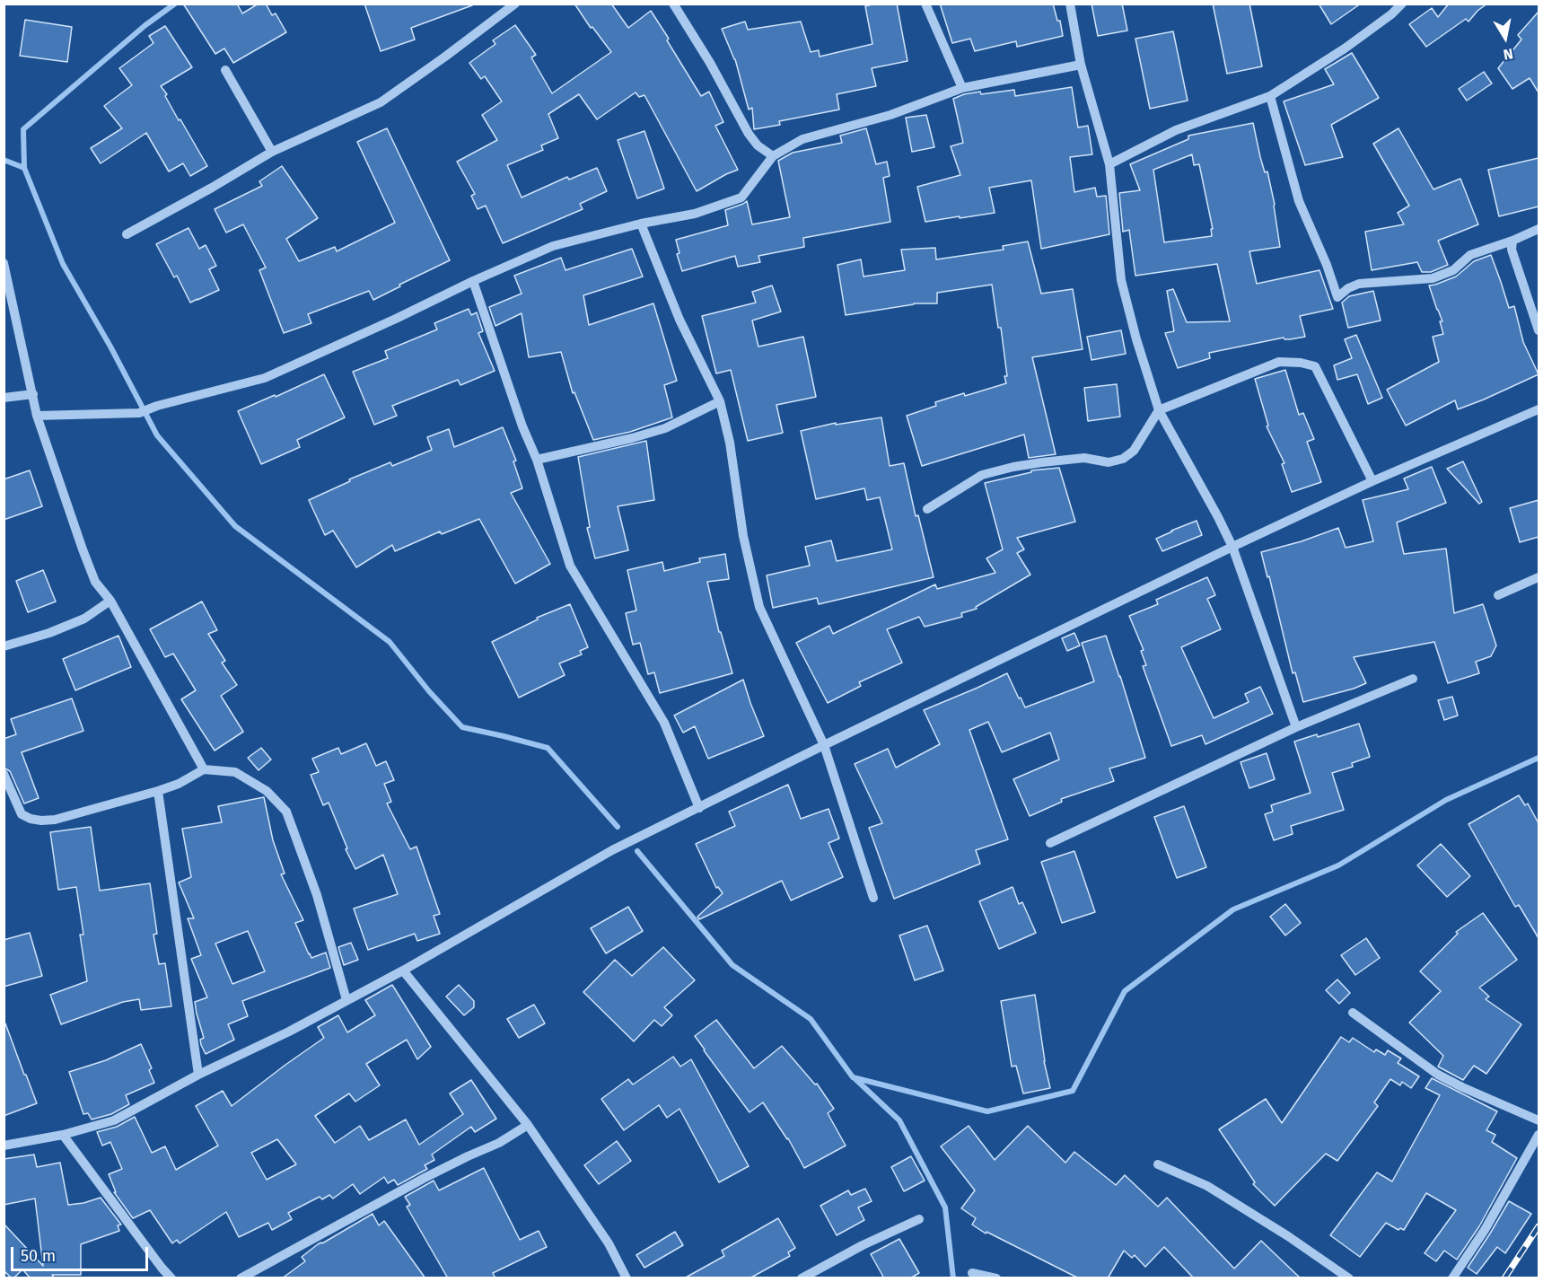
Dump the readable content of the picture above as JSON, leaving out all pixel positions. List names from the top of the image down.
{
  "scale_bar": "50 m",
  "north": "bottom"
}
